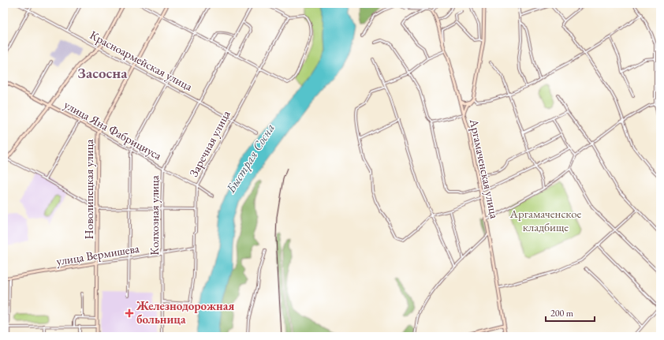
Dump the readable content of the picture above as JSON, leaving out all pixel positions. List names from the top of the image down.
{
  "streets": {
    "street": [
      "Красноармейская улица",
      "улица Яна Фабрициуса",
      "Заречная улица",
      "Аргамаченская улица",
      "Новолипецкая улица",
      "Колхозная улица",
      "улица Вермишева"
    ]
  },
  "crossings": [
    ["Красноармейская улица", "Заречная улица"],
    ["Красноармейская улица", "Новолипецкая улица"],
    ["Красноармейская улица", "Колхозная улица"],
    ["улица Яна Фабрициуса", "Заречная улица"],
    ["улица Яна Фабрициуса", "Новолипецкая улица"],
    ["улица Яна Фабрициуса", "Колхозная улица"],
    ["Заречная улица", "Колхозная улица"],
    ["Заречная улица", "улица Вермишева"],
    ["Новолипецкая улица", "улица Вермишева"],
    ["Колхозная улица", "улица Вермишева"]
  ],
  "districts": ["Засосна"],
  "water": ["Быстрая Сосна"],
  "parks": ["Аргамаченское кладбище"],
  "places": {
    "health": ["Железнодорожная больница"]
  },
  "scale_bar": "200 m"
}
